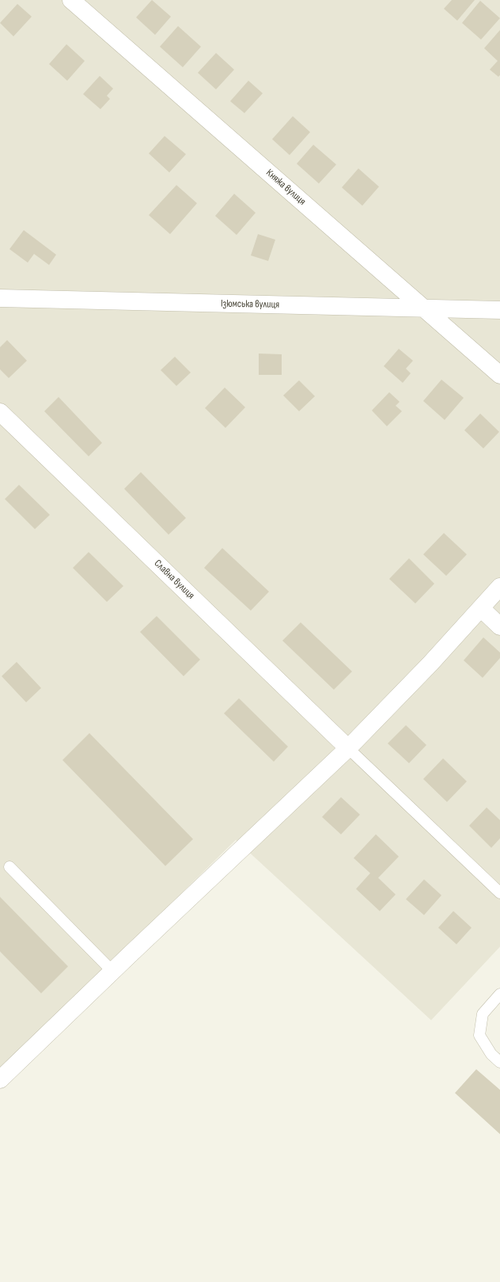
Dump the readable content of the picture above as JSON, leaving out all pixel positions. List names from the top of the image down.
{
  "streets": {
    "street": ["Княжа вулиця", "Ізюмська вулиця", "Славна вулиця"]
  },
  "crossings": [
    ["Княжа вулиця", "Ізюмська вулиця"]
  ]
}
